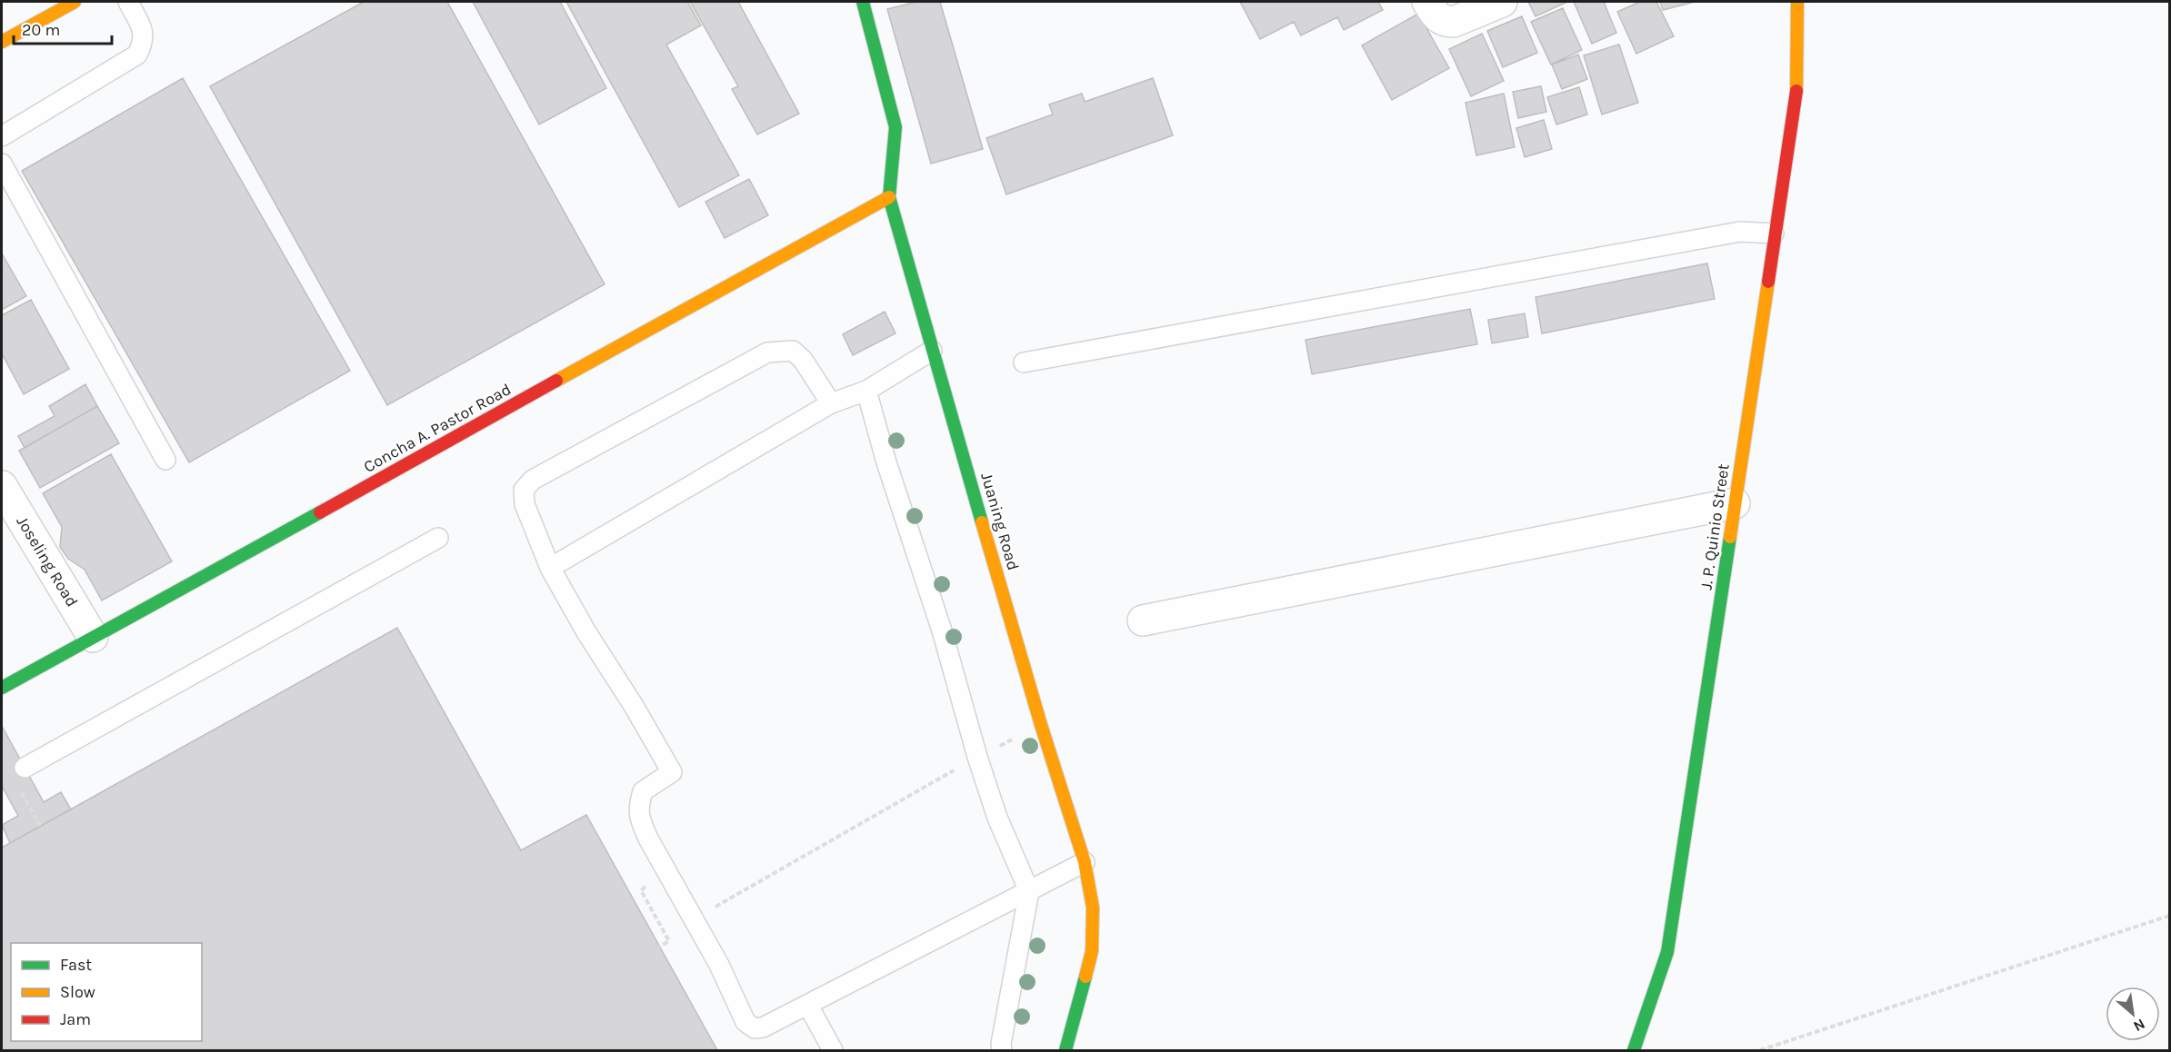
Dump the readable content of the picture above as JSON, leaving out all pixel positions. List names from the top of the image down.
{
  "streets": {
    "street": [
      "Concha A. Pastor Road",
      "Juaning Road",
      "J. P. Quinio Street",
      "Joseling Road"
    ]
  },
  "crossings": [
    ["Concha A. Pastor Road", "Juaning Road"],
    ["Concha A. Pastor Road", "Joseling Road"]
  ],
  "legend": ["Fast", "Slow", "Jam"],
  "scale_bar": "20 m",
  "north": "bottom right"
}
